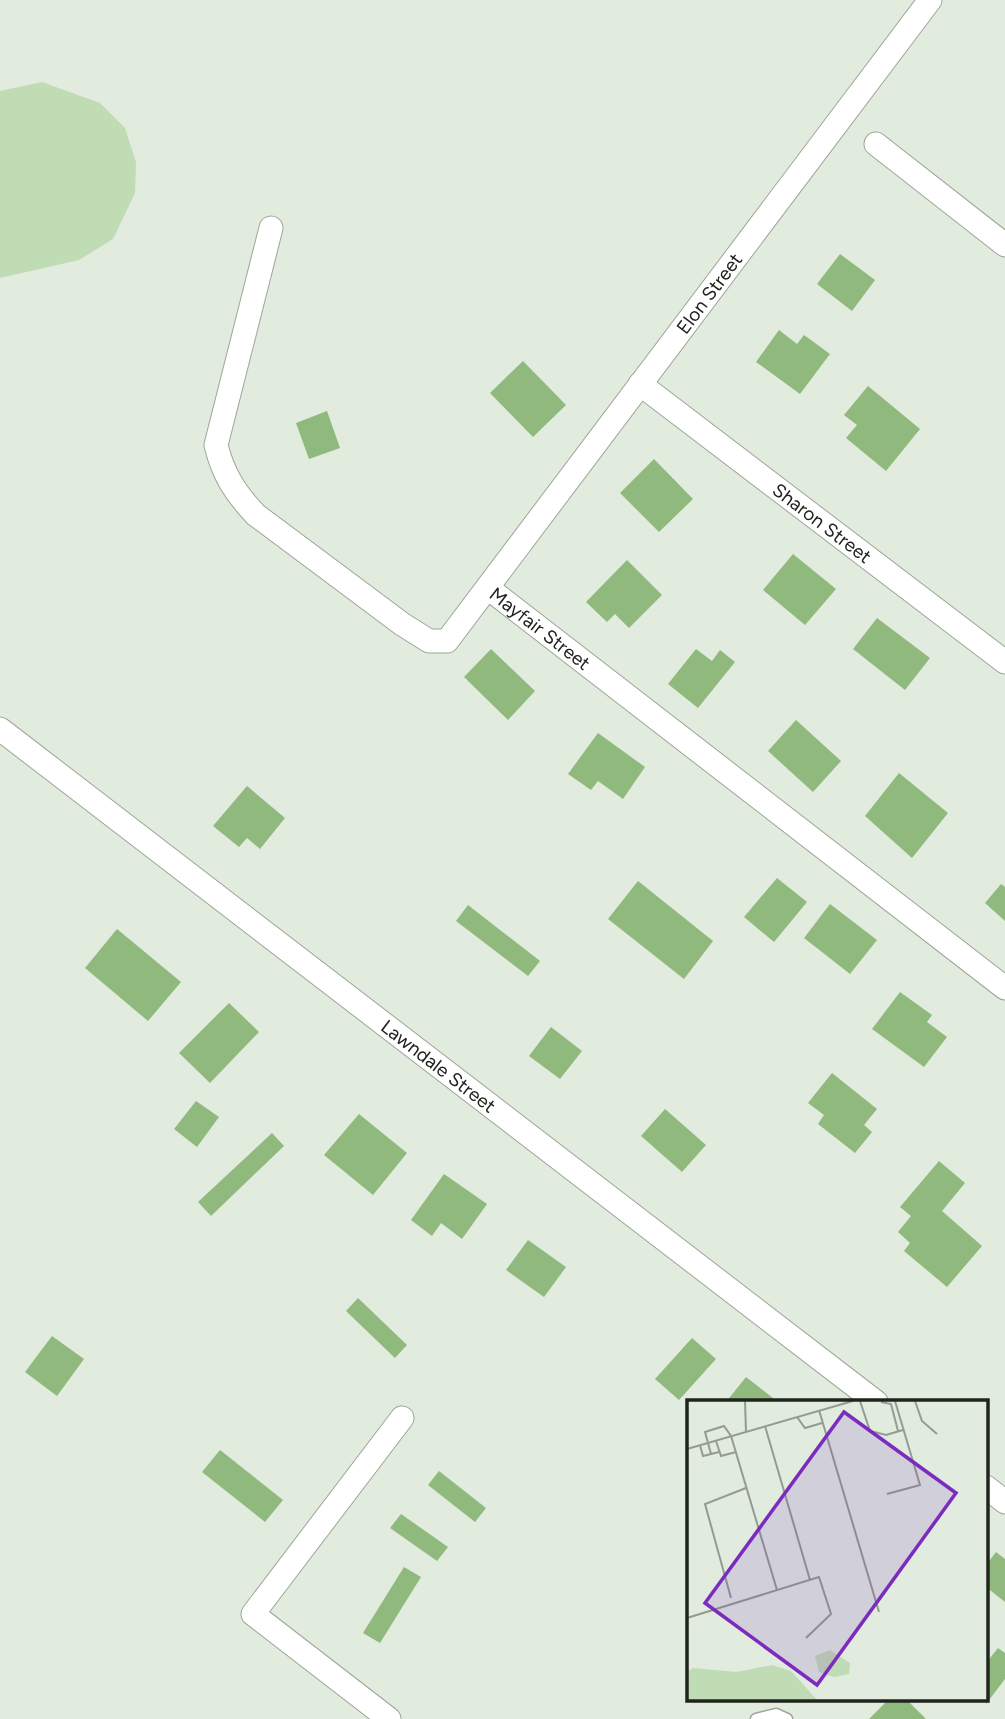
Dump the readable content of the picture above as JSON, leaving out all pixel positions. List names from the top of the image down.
{
  "streets": {
    "street": [
      "Elon Street",
      "Sharon Street",
      "Mayfair Street",
      "Lawndale Street"
    ]
  },
  "crossings": [
    ["Elon Street", "Sharon Street"],
    ["Elon Street", "Mayfair Street"]
  ]
}
